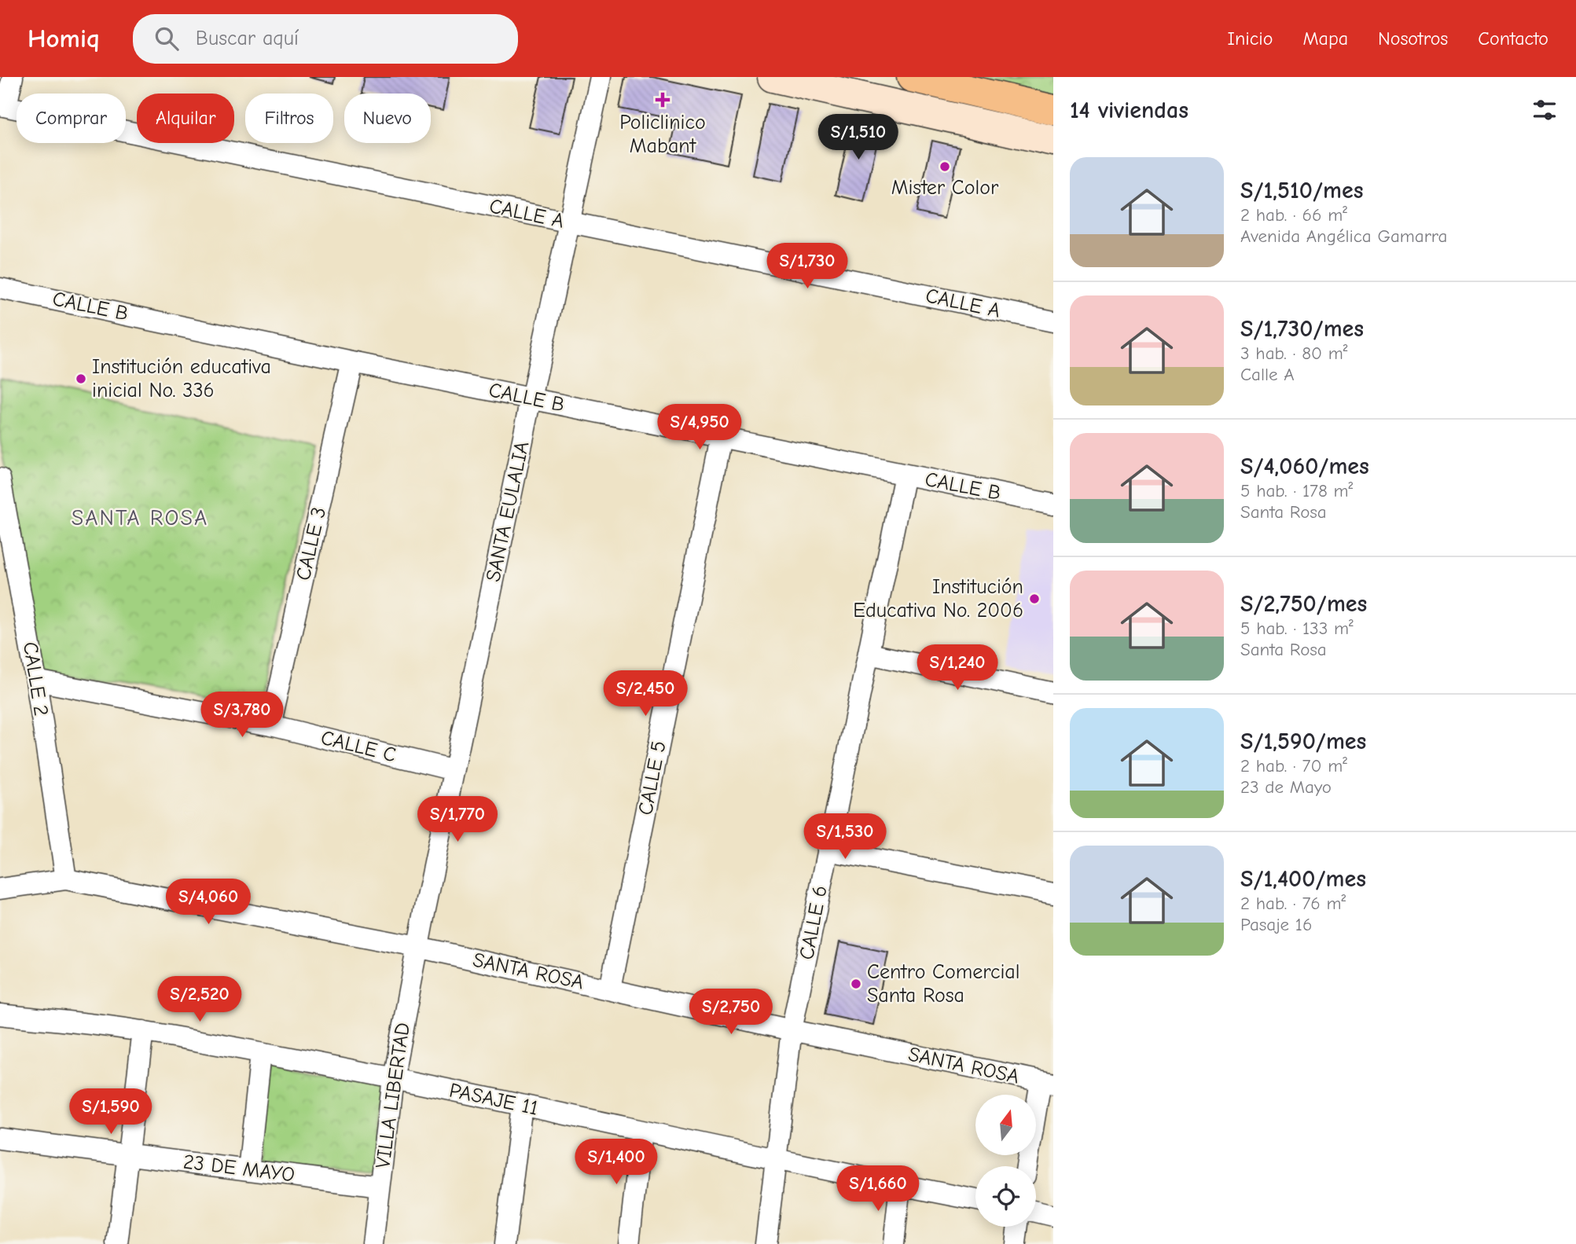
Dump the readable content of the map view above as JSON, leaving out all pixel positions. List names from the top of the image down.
{
  "streets": {
    "street": [
      "CALLE A",
      "CALLE B",
      "SANTA EULALIA",
      "CALLE 3",
      "CALLE 2",
      "CALLE C",
      "CALLE 5",
      "CALLE 6",
      "SANTA ROSA",
      "VILLA LIBERTAD",
      "PASAJE 11",
      "23 DE MAYO"
    ]
  },
  "crossings": [
    ["CALLE A", "SANTA EULALIA"],
    ["CALLE B", "SANTA EULALIA"],
    ["CALLE B", "CALLE 3"],
    ["CALLE B", "CALLE 5"],
    ["CALLE B", "CALLE 6"],
    ["SANTA EULALIA", "CALLE C"],
    ["SANTA EULALIA", "SANTA ROSA"],
    ["SANTA EULALIA", "VILLA LIBERTAD"],
    ["CALLE 3", "CALLE C"],
    ["CALLE 2", "CALLE C"],
    ["CALLE 2", "SANTA ROSA"],
    ["CALLE 5", "SANTA ROSA"],
    ["CALLE 6", "SANTA ROSA"],
    ["CALLE 6", "PASAJE 11"],
    ["SANTA ROSA", "VILLA LIBERTAD"],
    ["VILLA LIBERTAD", "PASAJE 11"],
    ["VILLA LIBERTAD", "23 DE MAYO"]
  ],
  "districts": ["SANTA ROSA"],
  "places": {
    "health": ["Policlinico Mabant"],
    "other": [
      "Mister Color",
      "Institución educativa inicial No. 336",
      "Institución Educativa No. 2006",
      "Centro Comercial Santa Rosa"
    ]
  },
  "north": "top",
  "page": {
    "header": "Homiq",
    "search": "Buscar aquí",
    "nav": [
      "Inicio",
      "Mapa",
      "Nosotros",
      "Contacto"
    ],
    "heading": "14 viviendas",
    "chip": [
      "Comprar",
      "Alquilar",
      "Filtros",
      "Nuevo"
    ],
    "price": [
      "S/1,510",
      "S/1,730",
      "S/4,950",
      "S/1,240",
      "S/2,450",
      "S/3,780",
      "S/1,770",
      "S/1,530",
      "S/4,060",
      "S/2,520",
      "S/2,750",
      "S/1,590",
      "S/1,400",
      "S/1,660"
    ],
    "list": [
      {
        "name": "S/1,510/mes",
        "note": "2 hab. · 66 m² · Avenida Angélica Gamarra"
      },
      {
        "name": "S/1,730/mes",
        "note": "3 hab. · 80 m² · Calle A"
      },
      {
        "name": "S/4,060/mes",
        "note": "5 hab. · 178 m² · Santa Rosa"
      },
      {
        "name": "S/2,750/mes",
        "note": "5 hab. · 133 m² · Santa Rosa"
      },
      {
        "name": "S/1,590/mes",
        "note": "2 hab. · 70 m² · 23 de Mayo"
      },
      {
        "name": "S/1,400/mes",
        "note": "2 hab. · 76 m² · Pasaje 16"
      }
    ]
  }
}
